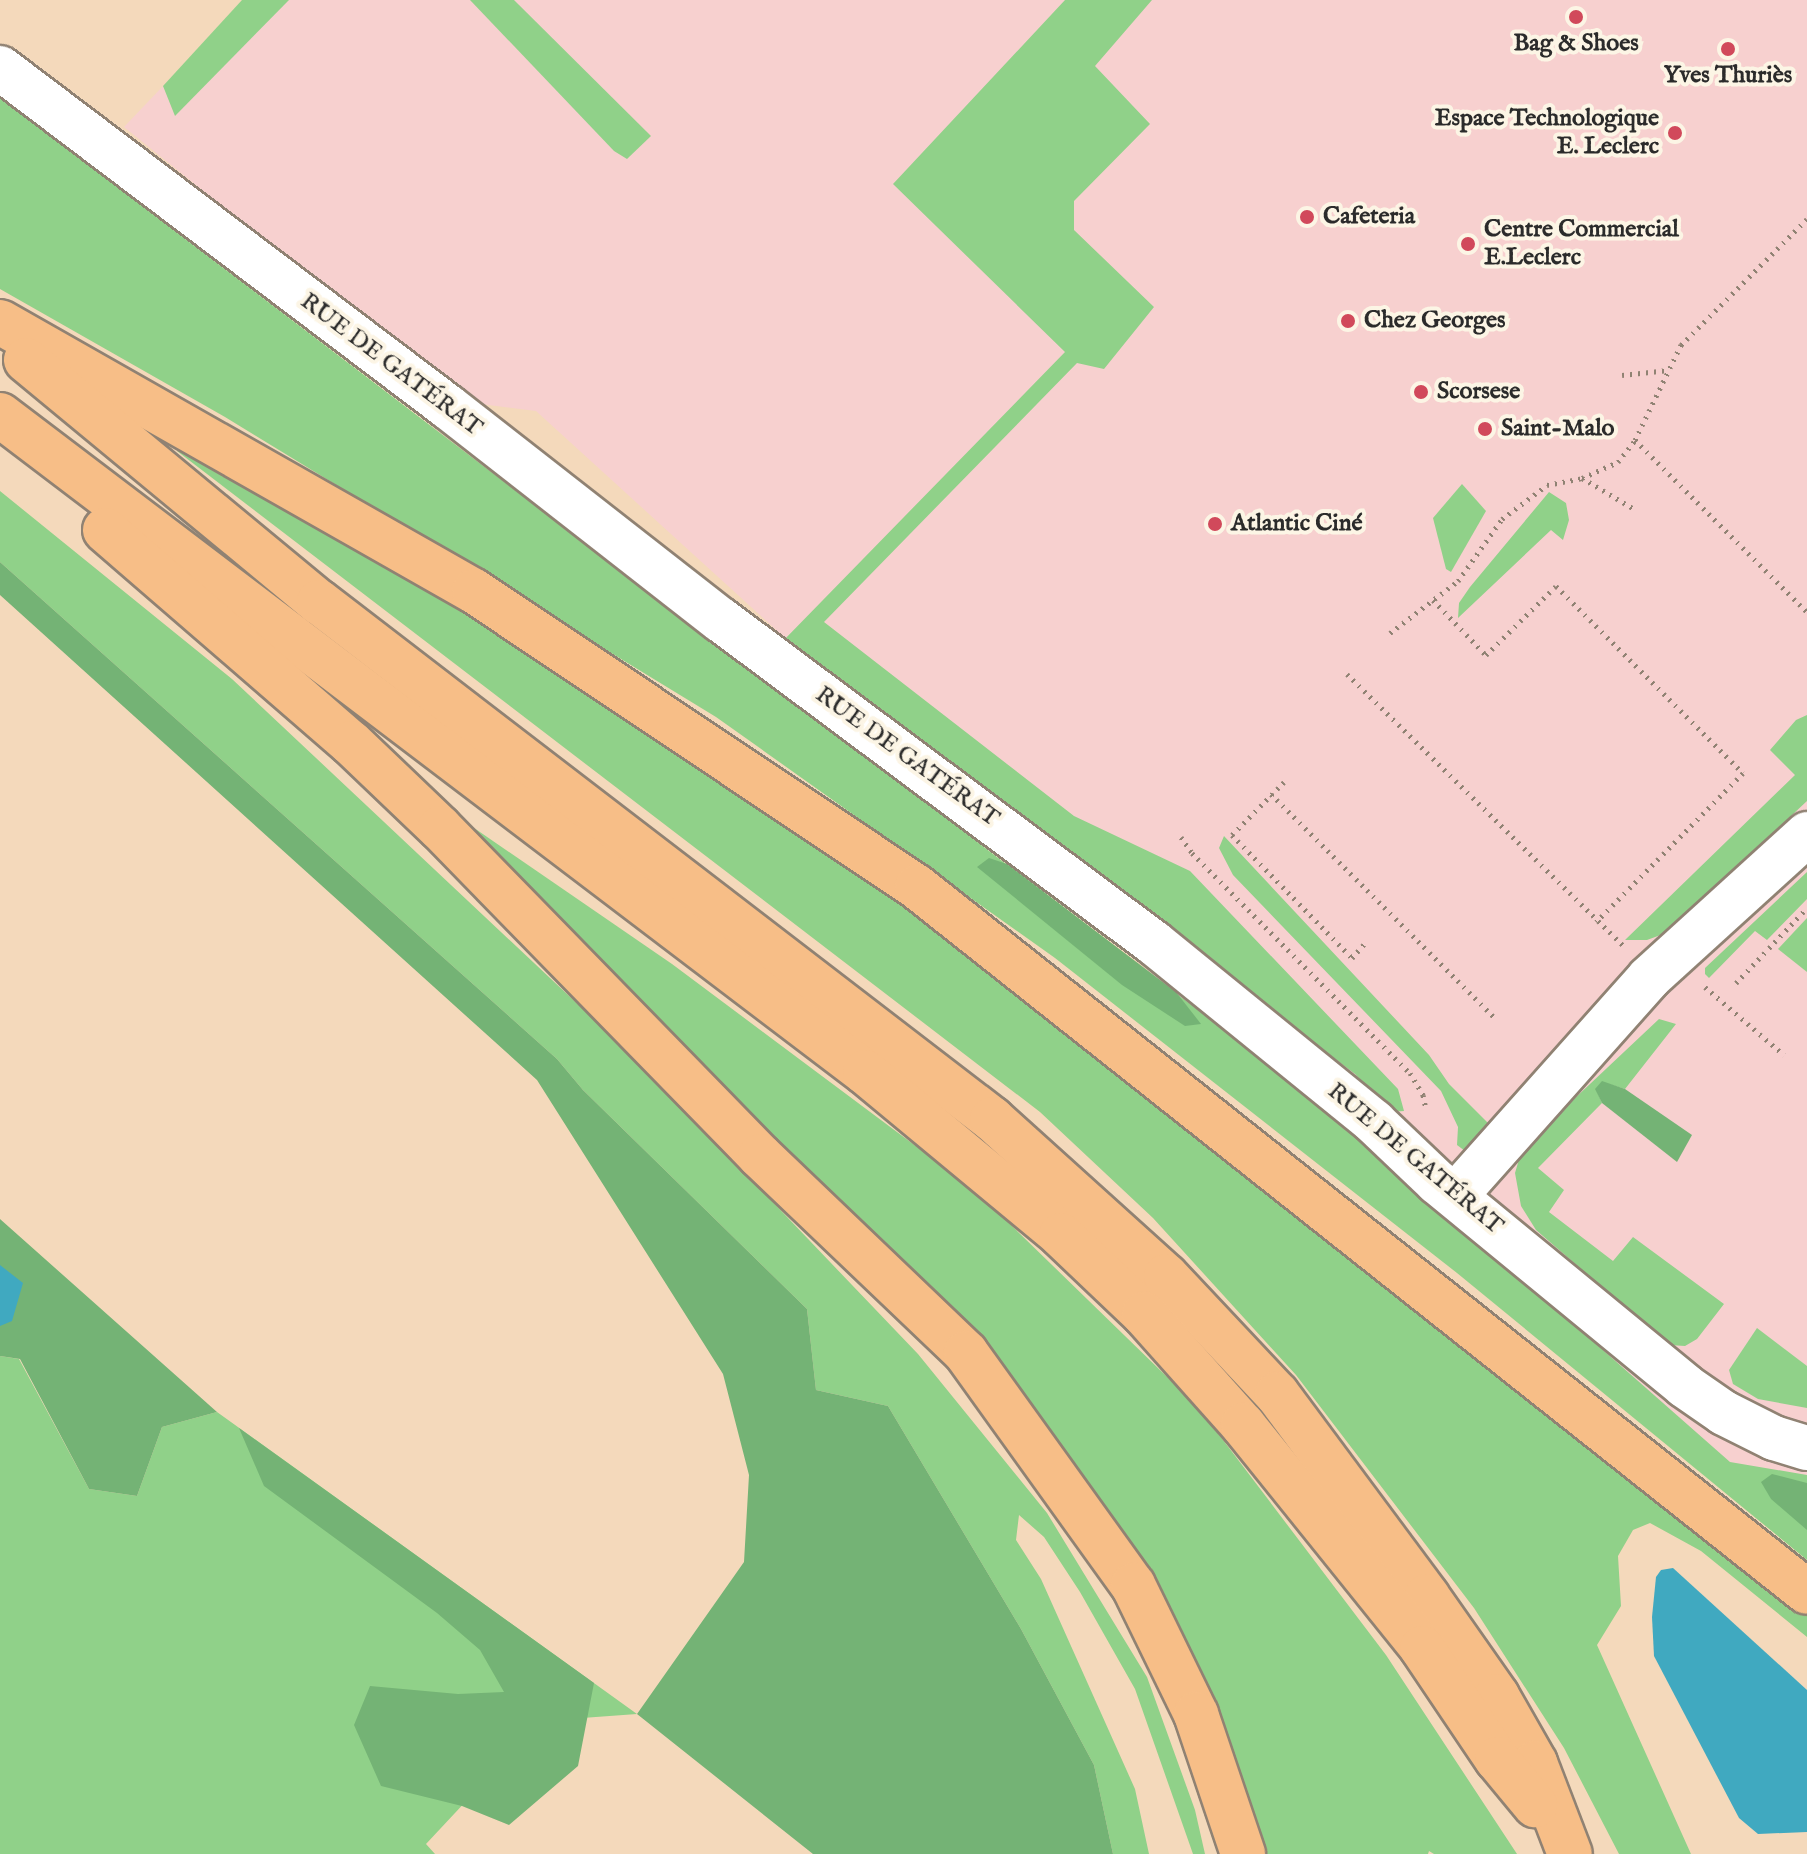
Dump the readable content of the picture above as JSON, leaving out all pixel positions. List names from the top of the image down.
{
  "streets": {
    "street": ["RUE DE GATÉRAT"]
  },
  "places": [
    "Bag & Shoes",
    "Yves Thuriès",
    "Espace Technologique E. Leclerc",
    "Cafeteria",
    "Centre Commercial E.Leclerc",
    "Chez Georges",
    "Scorsese",
    "Saint-Malo",
    "Atlantic Ciné"
  ]
}
